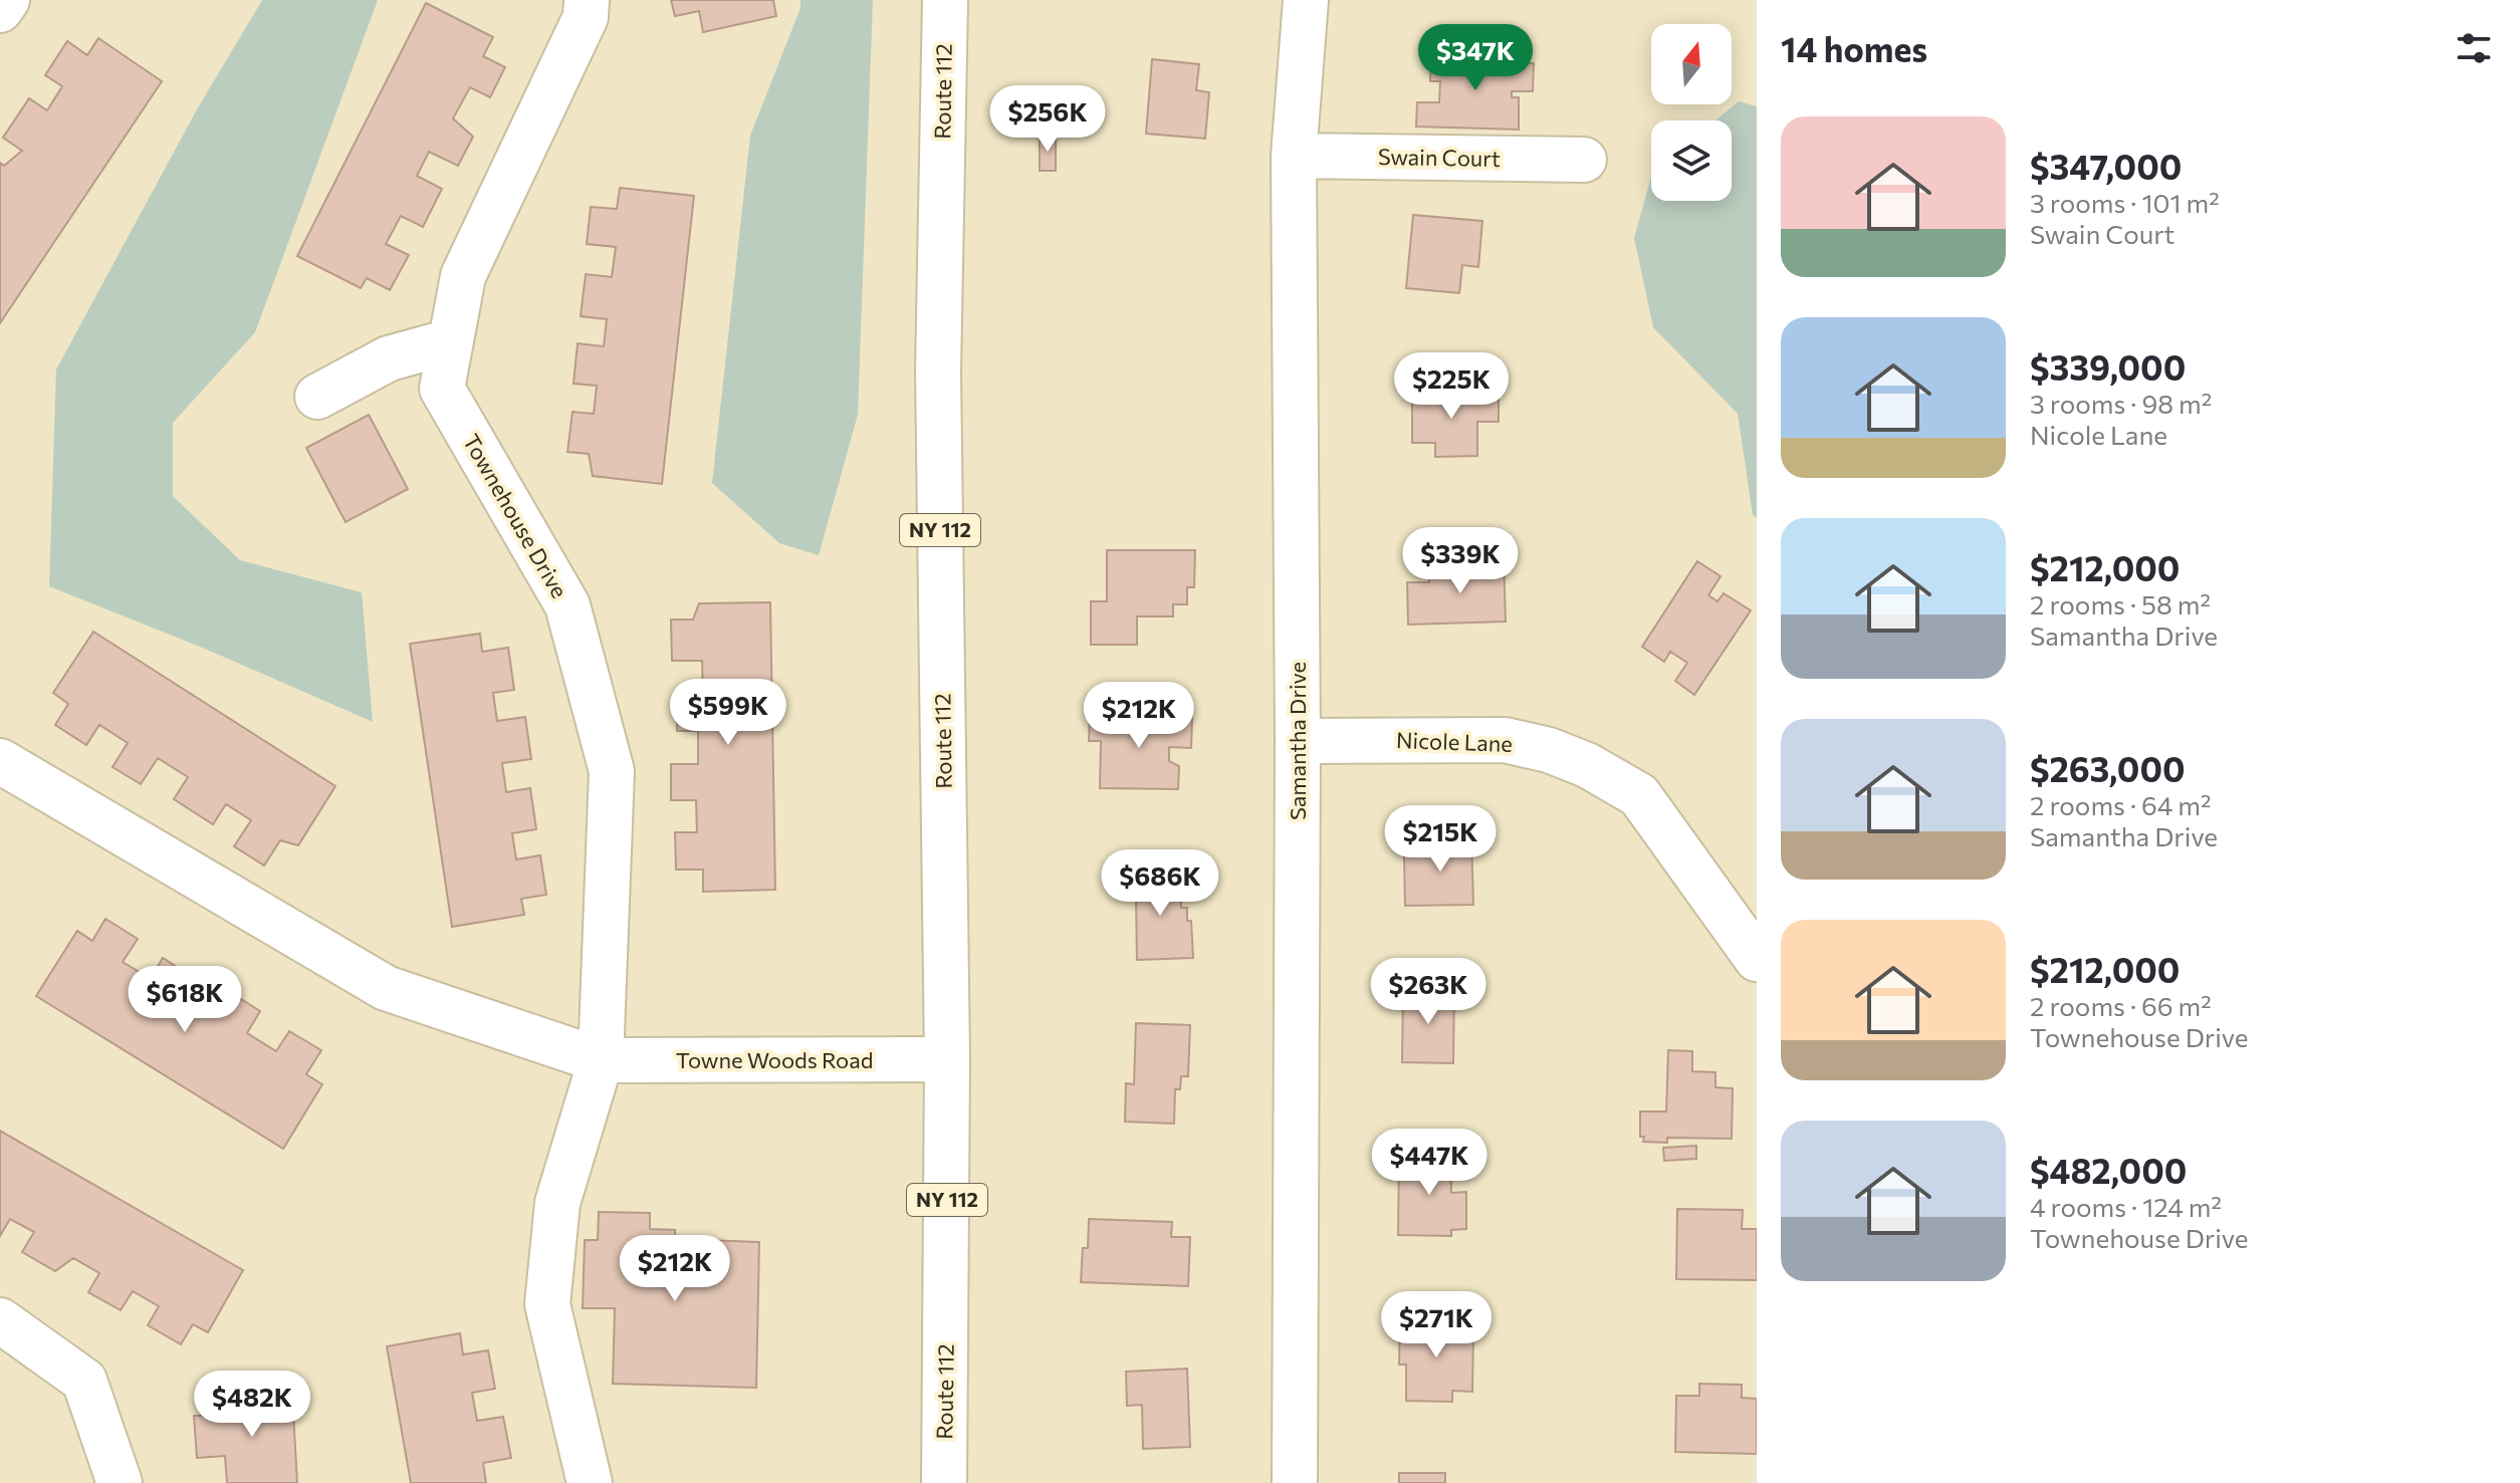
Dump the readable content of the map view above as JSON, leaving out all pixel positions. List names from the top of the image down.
{
  "streets": {
    "street": [
      "Route 112",
      "Swain Court",
      "Townehouse Drive",
      "NY 112",
      "Samantha Drive",
      "Nicole Lane",
      "Towne Woods Road"
    ]
  },
  "crossings": [
    ["Route 112", "Towne Woods Road"],
    ["Swain Court", "Samantha Drive"],
    ["Townehouse Drive", "Towne Woods Road"],
    ["Samantha Drive", "Nicole Lane"]
  ],
  "north": "top",
  "page": {
    "heading": "14 homes",
    "price": [
      "$347K",
      "$256K",
      "$225K",
      "$339K",
      "$599K",
      "$212K",
      "$215K",
      "$686K",
      "$263K",
      "$618K",
      "$447K",
      "$212K",
      "$271K",
      "$482K"
    ],
    "list": [
      {
        "name": "$347,000",
        "note": "3 rooms · 101 m² · Swain Court"
      },
      {
        "name": "$339,000",
        "note": "3 rooms · 98 m² · Nicole Lane"
      },
      {
        "name": "$212,000",
        "note": "2 rooms · 58 m² · Samantha Drive"
      },
      {
        "name": "$263,000",
        "note": "2 rooms · 64 m² · Samantha Drive"
      },
      {
        "name": "$212,000",
        "note": "2 rooms · 66 m² · Townehouse Drive"
      },
      {
        "name": "$482,000",
        "note": "4 rooms · 124 m² · Townehouse Drive"
      }
    ]
  }
}
